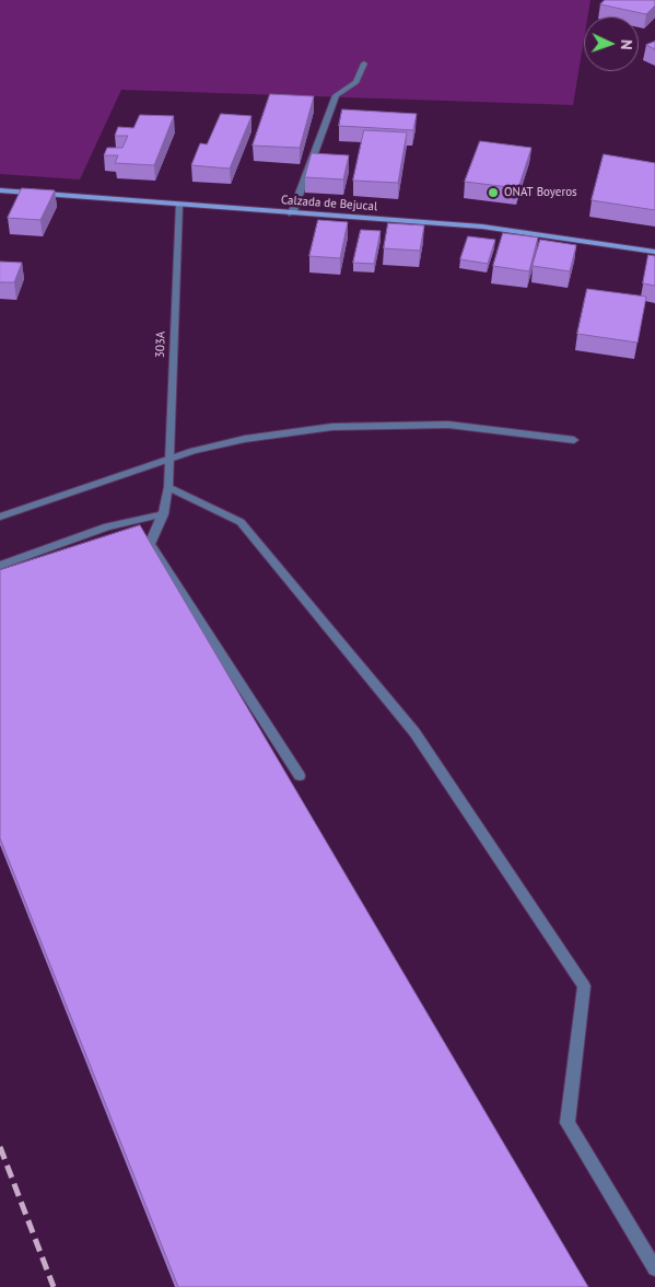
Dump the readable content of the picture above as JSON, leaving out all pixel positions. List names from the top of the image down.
{
  "streets": {
    "main road": ["Calzada de Bejucal"],
    "street": ["303A"]
  },
  "crossings": [
    ["Calzada de Bejucal", "303A"]
  ],
  "places": ["ONAT Boyeros"],
  "north": "right"
}
